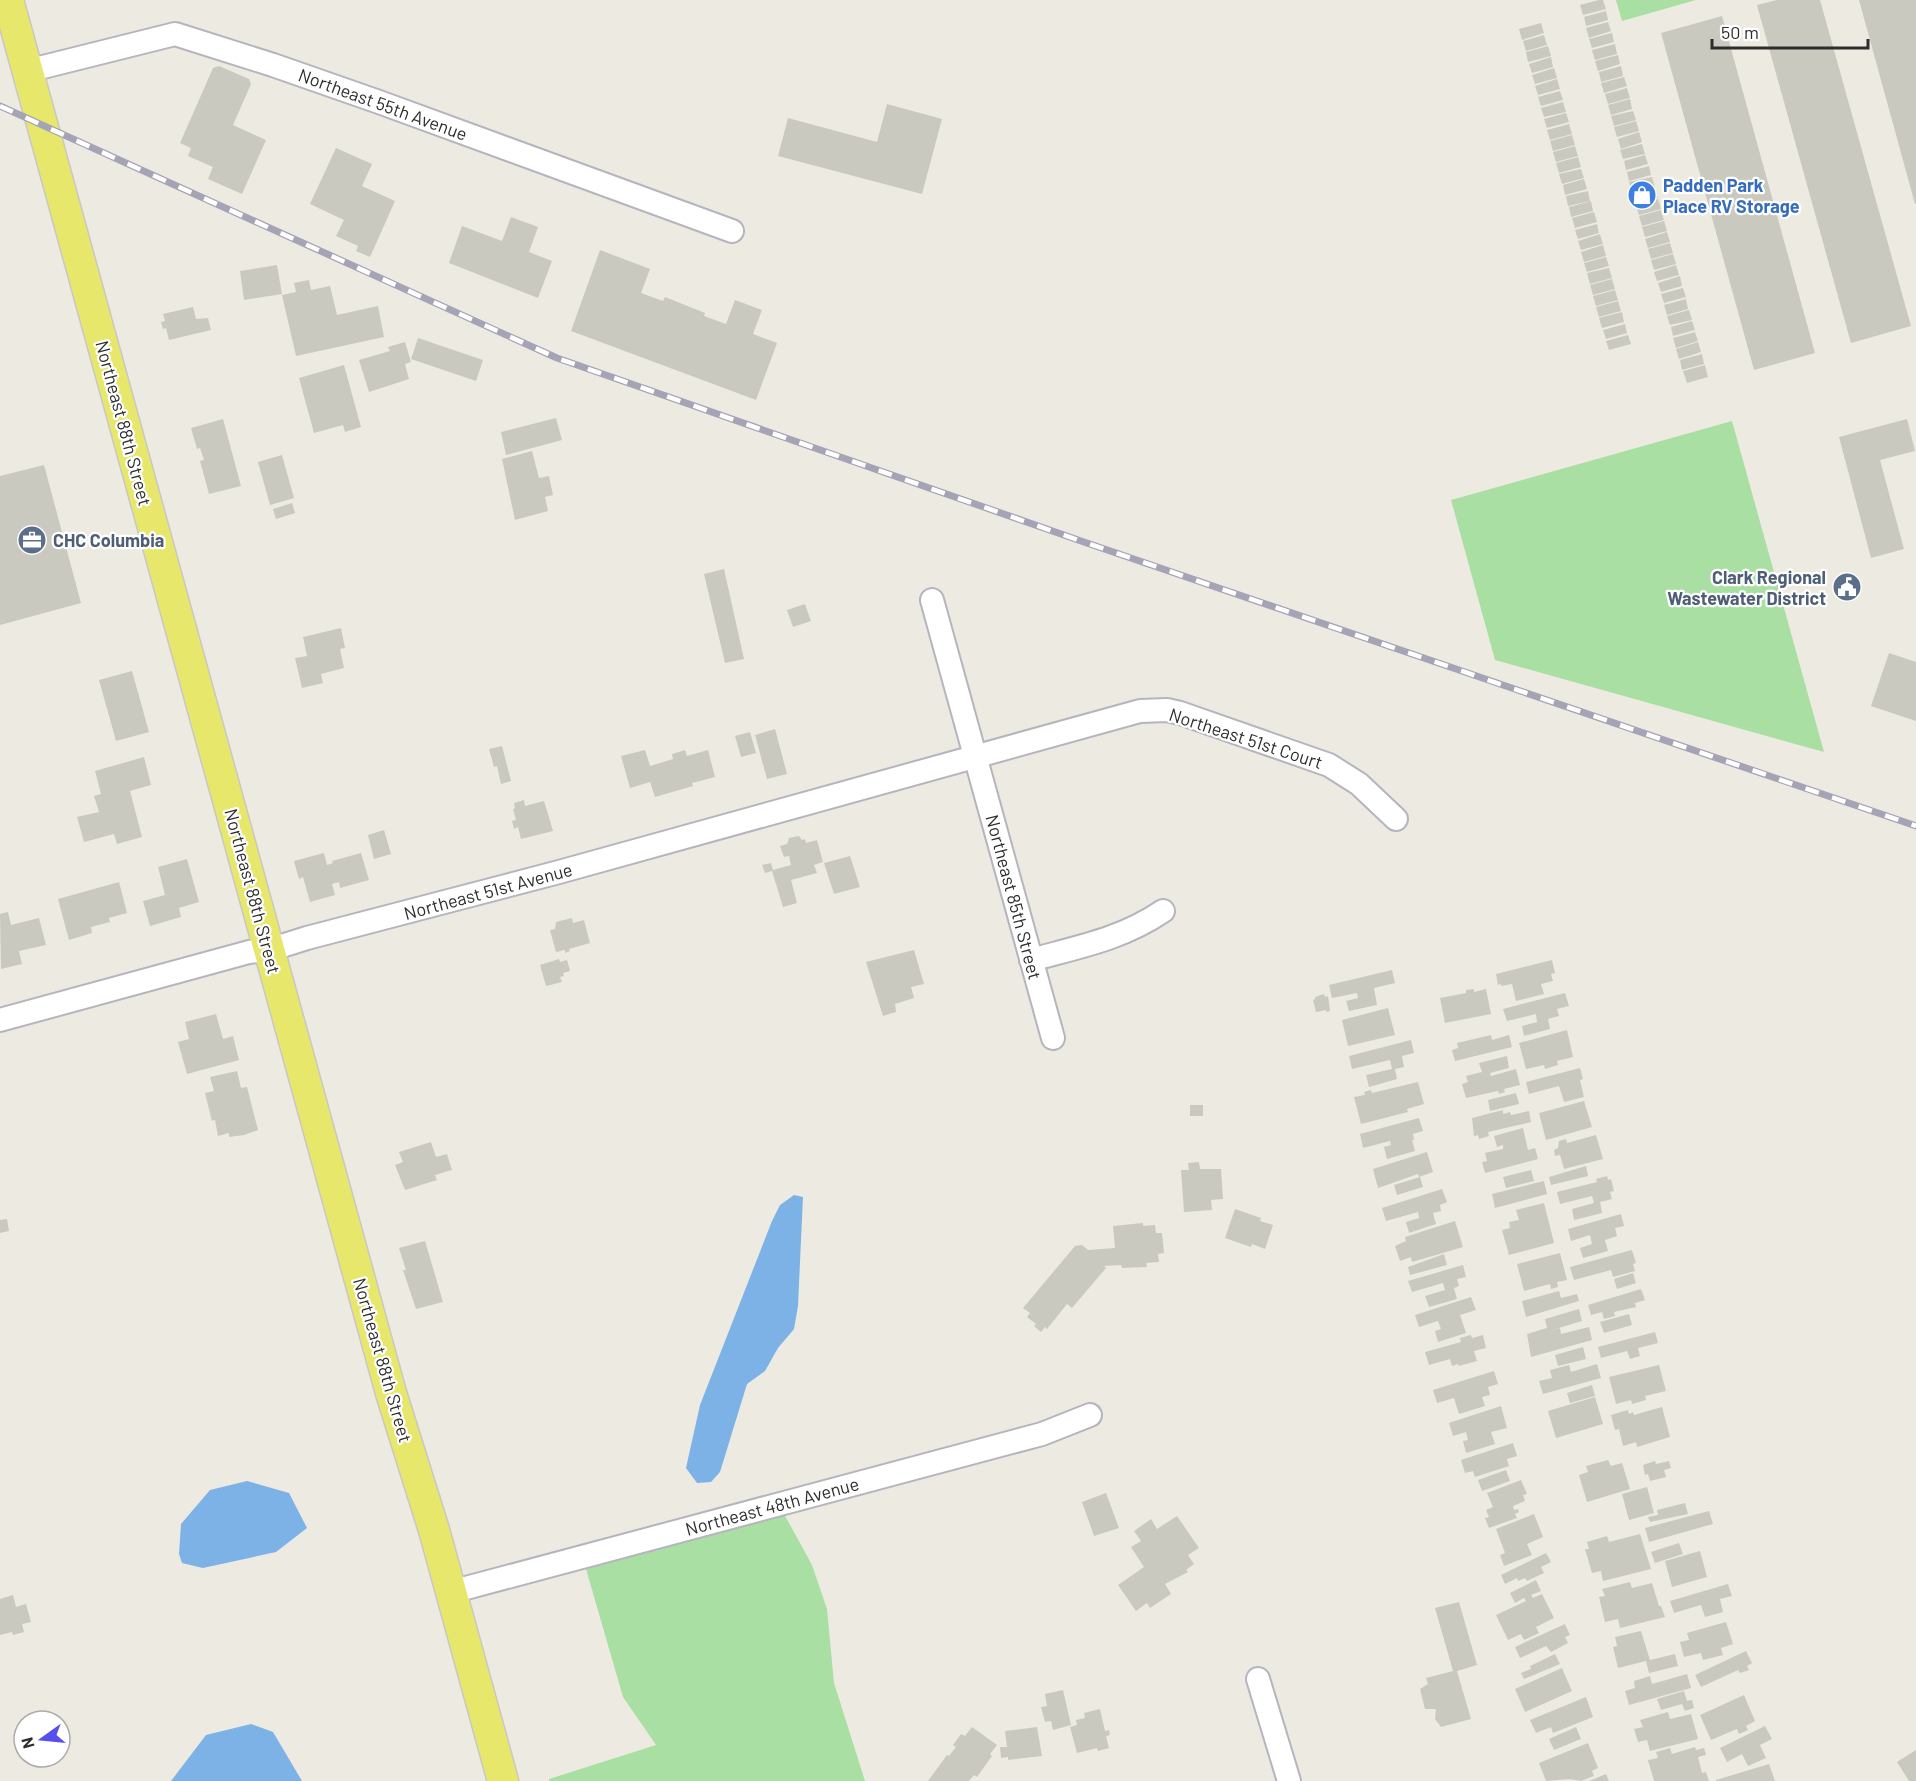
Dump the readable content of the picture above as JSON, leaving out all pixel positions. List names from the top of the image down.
{
  "streets": {
    "main road": ["Northeast 88th Street"],
    "street": [
      "Northeast 55th Avenue",
      "Northeast 51st Court",
      "Northeast 51st Avenue",
      "Northeast 85th Street",
      "Northeast 48th Avenue"
    ]
  },
  "crossings": [
    ["Northeast 55th Avenue", "Northeast 88th Street"],
    ["Northeast 88th Street", "Northeast 51st Avenue"],
    ["Northeast 88th Street", "Northeast 48th Avenue"],
    ["Northeast 51st Court", "Northeast 51st Avenue"],
    ["Northeast 51st Court", "Northeast 85th Street"],
    ["Northeast 51st Avenue", "Northeast 85th Street"]
  ],
  "places": {
    "shop": ["Padden Park Place RV Storage"],
    "office": ["CHC Columbia"],
    "public building": ["Clark Regional Wastewater District"]
  },
  "scale_bar": "50 m",
  "north": "left"
}
